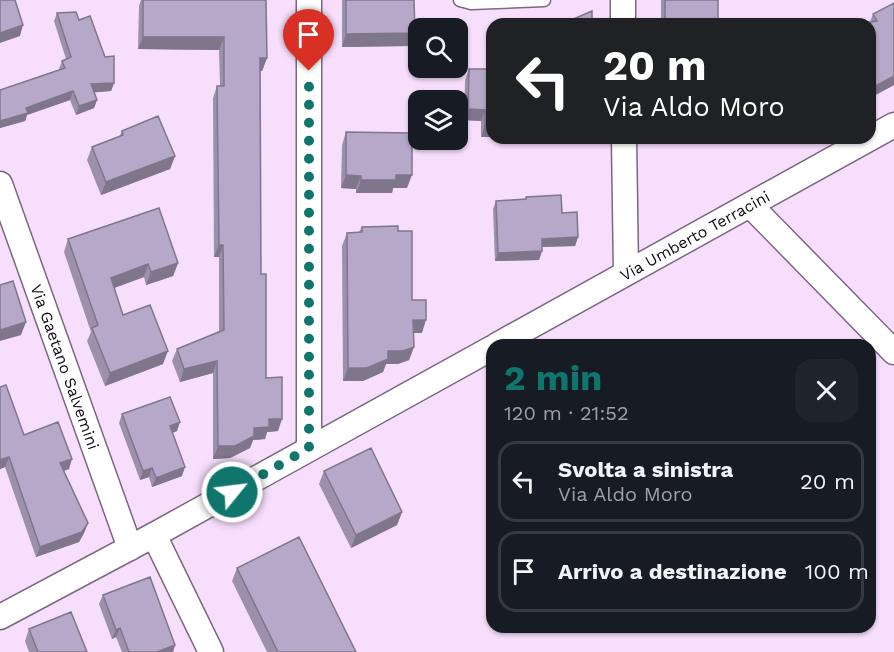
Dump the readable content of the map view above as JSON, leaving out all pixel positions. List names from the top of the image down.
{
  "streets": {
    "street": ["Via Umberto Terracini", "Via Gaetano Salvemini"]
  },
  "page": {
    "turn": ["20 m", "Via Aldo Moro"],
    "heading": ["2 min", "120 m · 21:52"],
    "list": [
      {
        "name": "Svolta a sinistra",
        "note": "Via Aldo Moro",
        "value": "20 m"
      },
      {
        "name": "Arrivo a destinazione",
        "value": "100 m"
      }
    ]
  }
}
